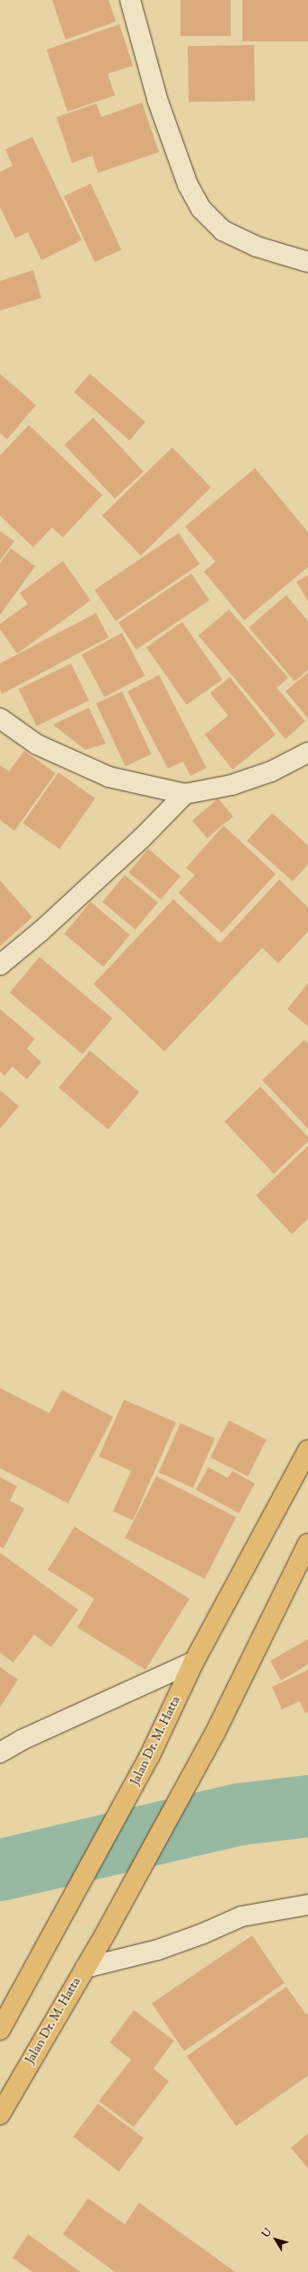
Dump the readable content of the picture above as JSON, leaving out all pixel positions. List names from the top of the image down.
{
  "streets": {
    "main road": ["Jalan Dr. M. Hatta"]
  },
  "north": "top left"
}
